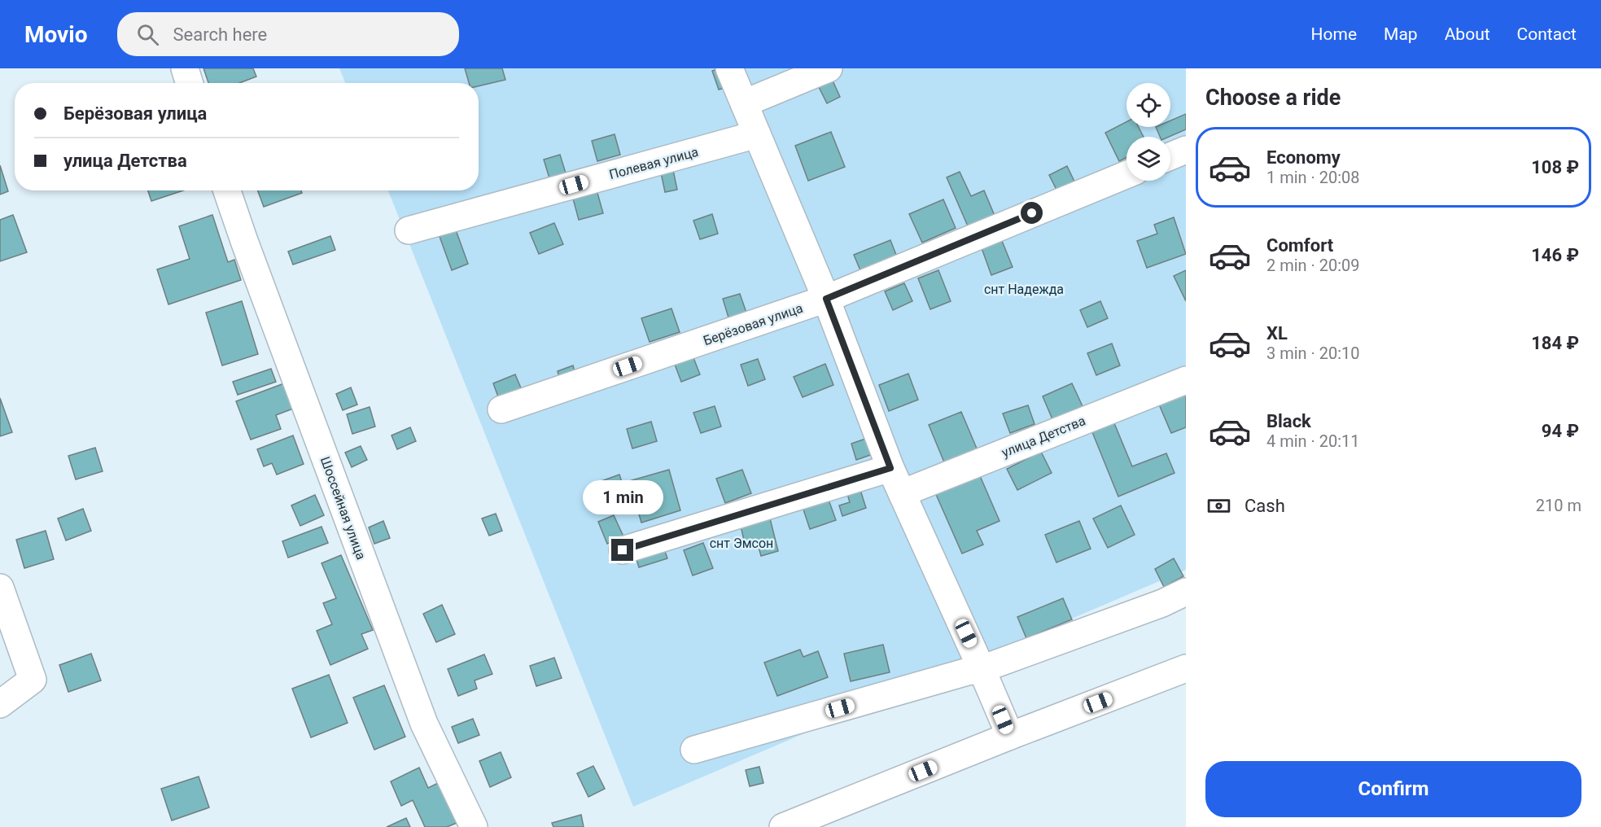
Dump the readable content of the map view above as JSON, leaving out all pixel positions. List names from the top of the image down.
{
  "streets": {
    "street": [
      "Полевая улица",
      "Берёзовая улица",
      "улица Детства",
      "Шоссейная улица"
    ]
  },
  "parks": ["снт Надежда", "снт Эмсон"],
  "page": {
    "header": "Movio",
    "search": "Search here",
    "nav": [
      "Home",
      "Map",
      "About",
      "Contact"
    ],
    "heading": "Choose a ride",
    "banner": ["Берёзовая улица", "улица Детства"],
    "list": [
      {
        "name": "Economy",
        "note": "1 min · 20:08",
        "value": "108 ₽"
      },
      {
        "name": "Comfort",
        "note": "2 min · 20:09",
        "value": "146 ₽"
      },
      {
        "name": "XL",
        "note": "3 min · 20:10",
        "value": "184 ₽"
      },
      {
        "name": "Black",
        "note": "4 min · 20:11",
        "value": "94 ₽"
      }
    ],
    "pay": ["Cash", "210 m"],
    "bubble": "1 min",
    "buttons": "Confirm"
  }
}
